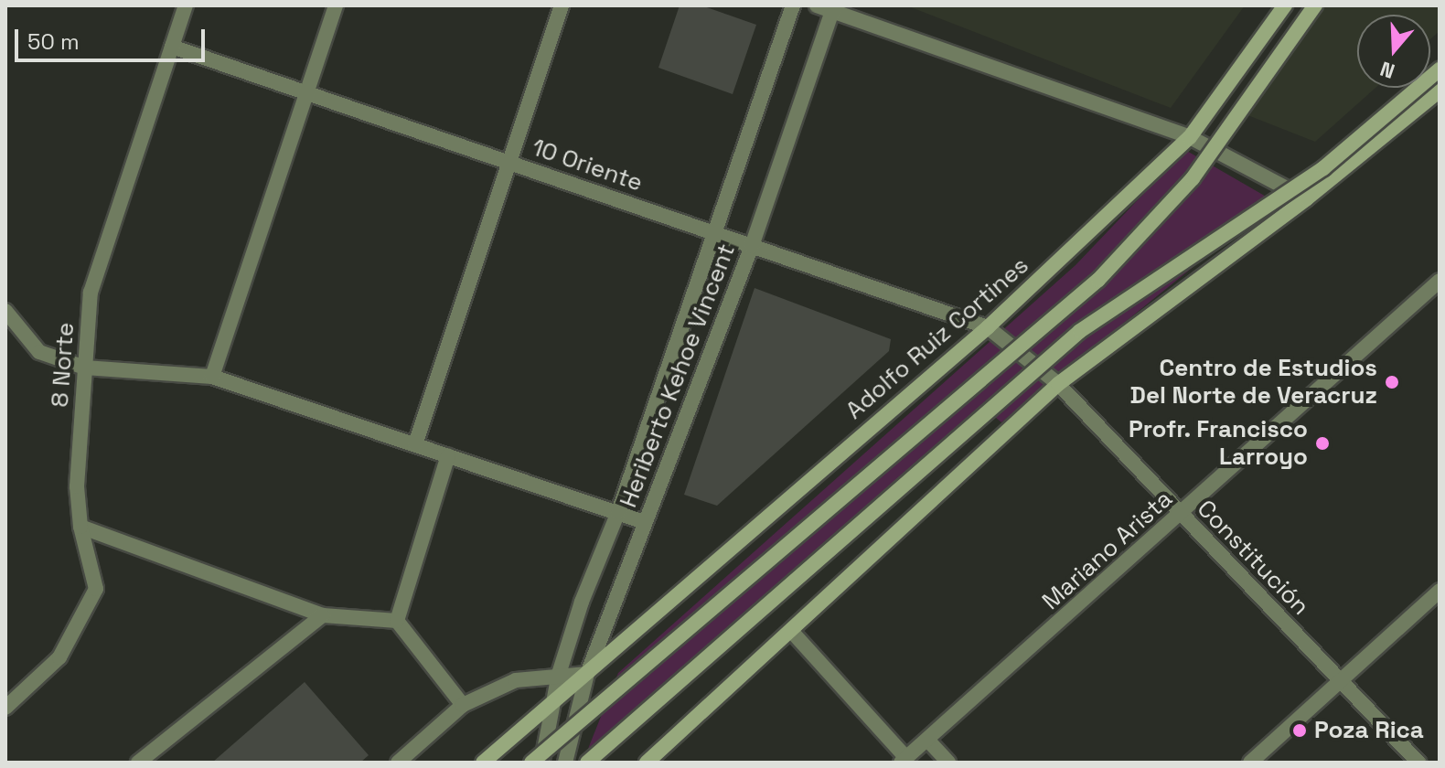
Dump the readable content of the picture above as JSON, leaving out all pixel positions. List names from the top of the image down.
{
  "streets": {
    "main road": ["Adolfo Ruiz Cortines"],
    "street": [
      "10 Oriente",
      "8 Norte",
      "Heriberto Kehoe Vincent",
      "Mariano Arista",
      "Constitución"
    ]
  },
  "crossings": [
    ["10 Oriente", "Adolfo Ruiz Cortines"],
    ["10 Oriente", "8 Norte"],
    ["10 Oriente", "Heriberto Kehoe Vincent"],
    ["10 Oriente", "Constitución"],
    ["Adolfo Ruiz Cortines", "Heriberto Kehoe Vincent"],
    ["Adolfo Ruiz Cortines", "Constitución"],
    ["Mariano Arista", "Constitución"]
  ],
  "places": ["Centro de Estudios Del Norte de Veracruz", "Profr. Francisco Larroyo", "Poza Rica"],
  "scale_bar": "50 m",
  "north": "bottom"
}
